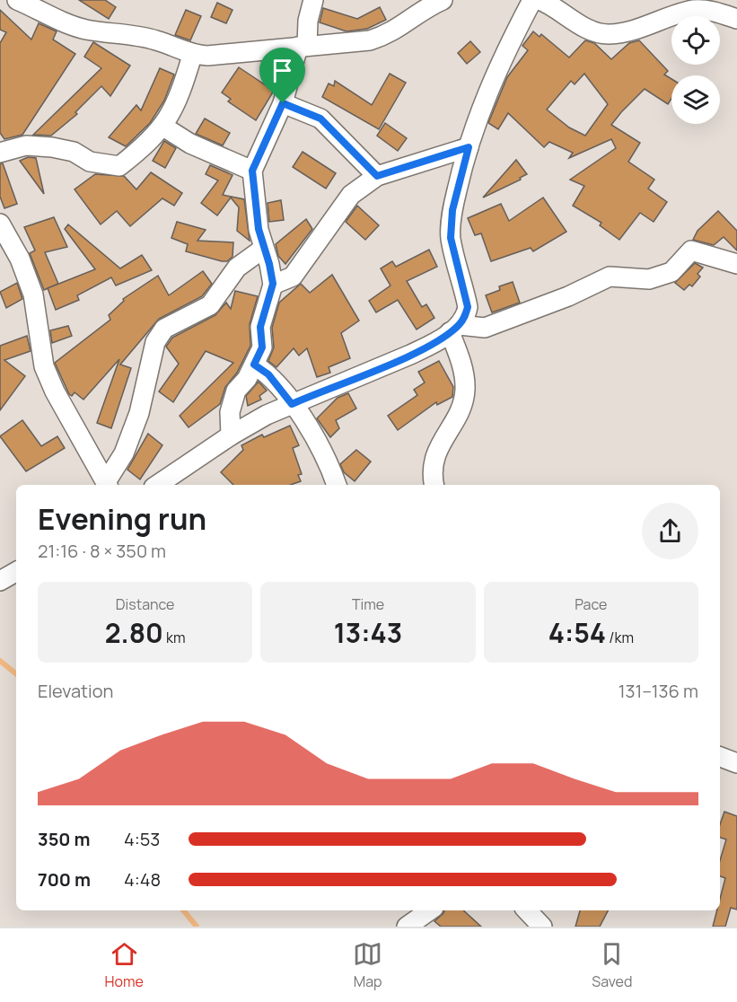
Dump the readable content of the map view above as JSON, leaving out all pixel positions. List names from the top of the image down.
{
  "page": {
    "heading": ["Evening run", "21:16 · 8 × 350 m"],
    "stats": [
      ["Distance", "2.80 km"],
      ["Time", "13:43"],
      ["Pace", "4:54 /km"]
    ],
    "chart": ["Elevation", "131–136 m"],
    "list": [
      {
        "name": "350 m",
        "note": "4:53"
      },
      {
        "name": "700 m",
        "note": "4:48"
      }
    ],
    "tabs": ["Home", "Map", "Saved"]
  }
}
